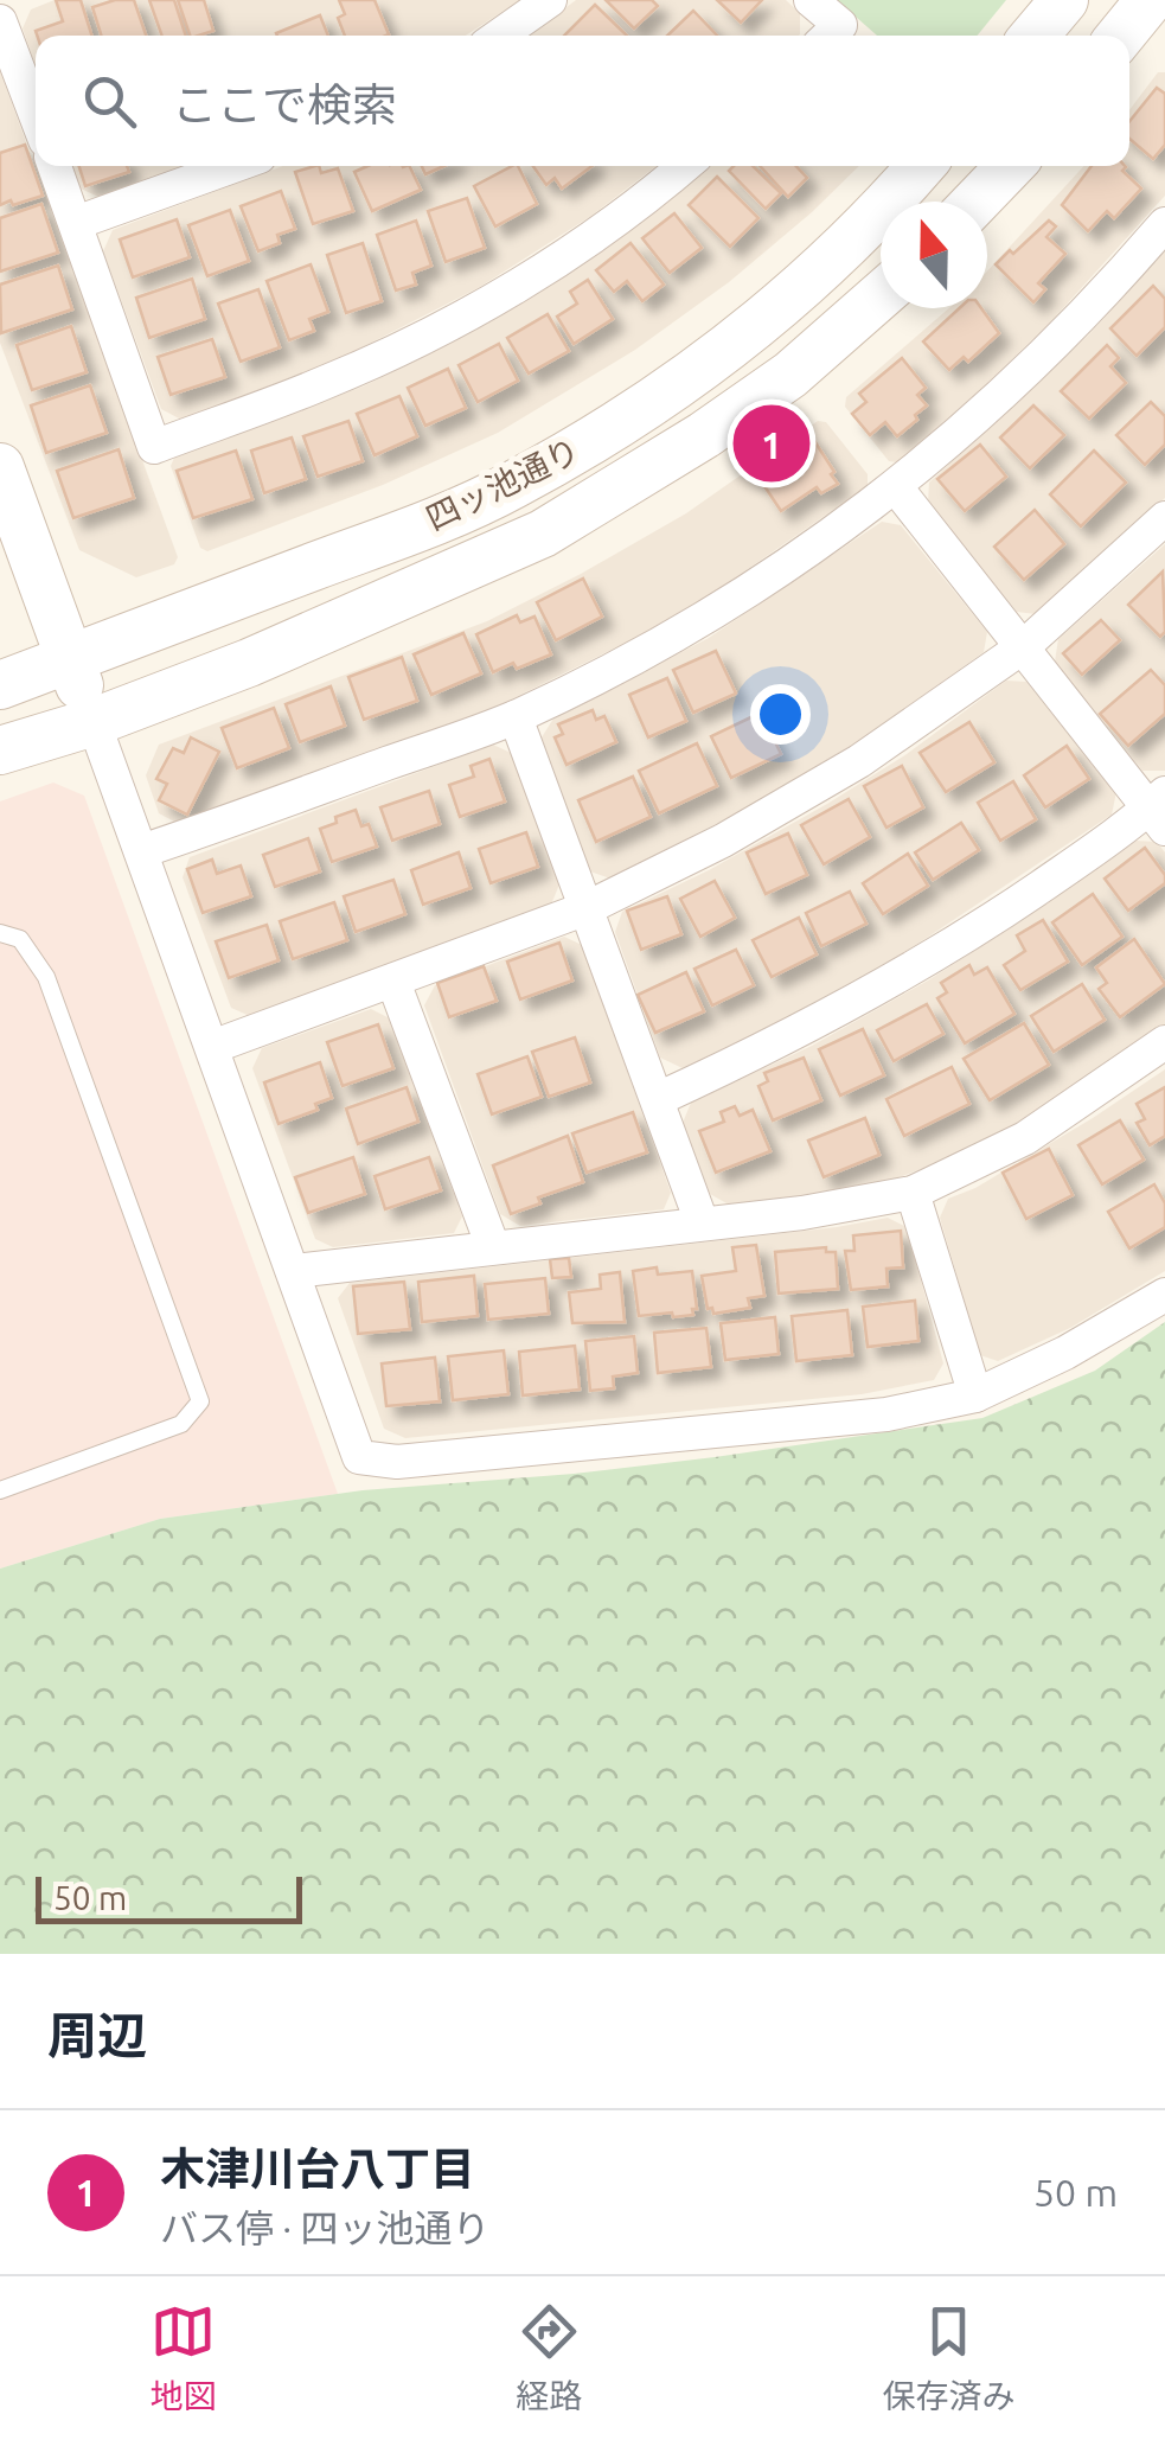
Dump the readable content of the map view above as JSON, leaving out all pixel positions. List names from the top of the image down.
{
  "streets": {
    "main road": ["四ッ池通り"]
  },
  "scale_bar": "50 m",
  "north": "top",
  "page": {
    "search": "ここで検索",
    "pins": "1",
    "scale": "50 m",
    "heading": "周辺",
    "list": [
      {
        "mark": "1",
        "name": "木津川台八丁目",
        "note": "バス停 · 四ッ池通り",
        "value": "50 m"
      }
    ],
    "nav": ["地図", "経路", "保存済み"]
  }
}
